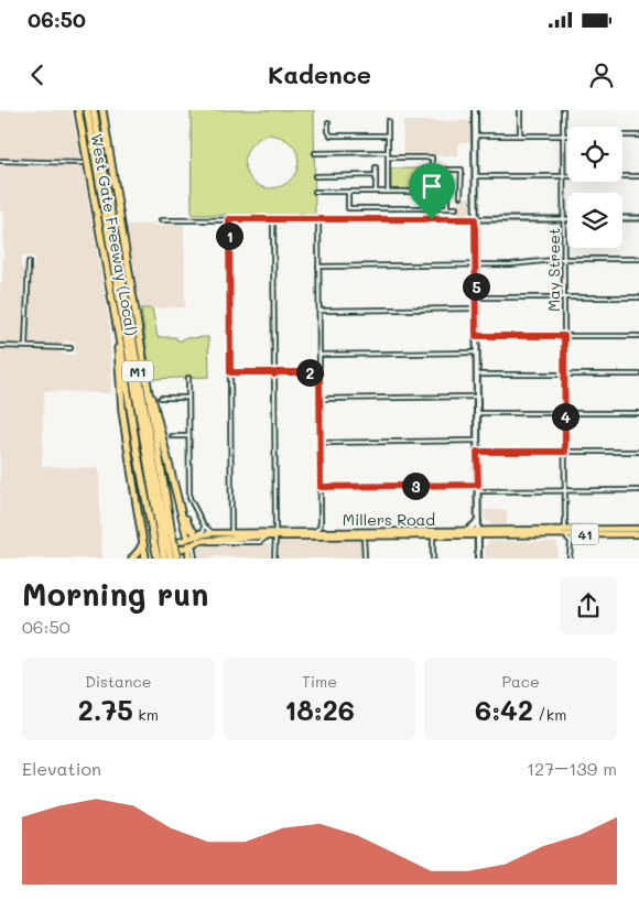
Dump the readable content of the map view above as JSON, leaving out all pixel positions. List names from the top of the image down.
{
  "streets": {
    "highway": ["West Gate Freeway (Local)", "M1"],
    "main road": ["Millers Road", "41"],
    "street": ["May Street"]
  },
  "crossings": [
    ["West Gate Freeway (Local)", "M1"],
    ["West Gate Freeway (Local)", "Millers Road"],
    ["May Street", "Millers Road"]
  ],
  "page": {
    "status": "06:50",
    "header": "Kadence",
    "pins": [
      "1",
      "5",
      "2",
      "4",
      "3"
    ],
    "heading": ["Morning run", "06:50"],
    "stats": [
      ["Distance", "2.75 km"],
      ["Time", "18:26"],
      ["Pace", "6:42 /km"]
    ],
    "chart": ["Elevation", "127–139 m"]
  }
}
